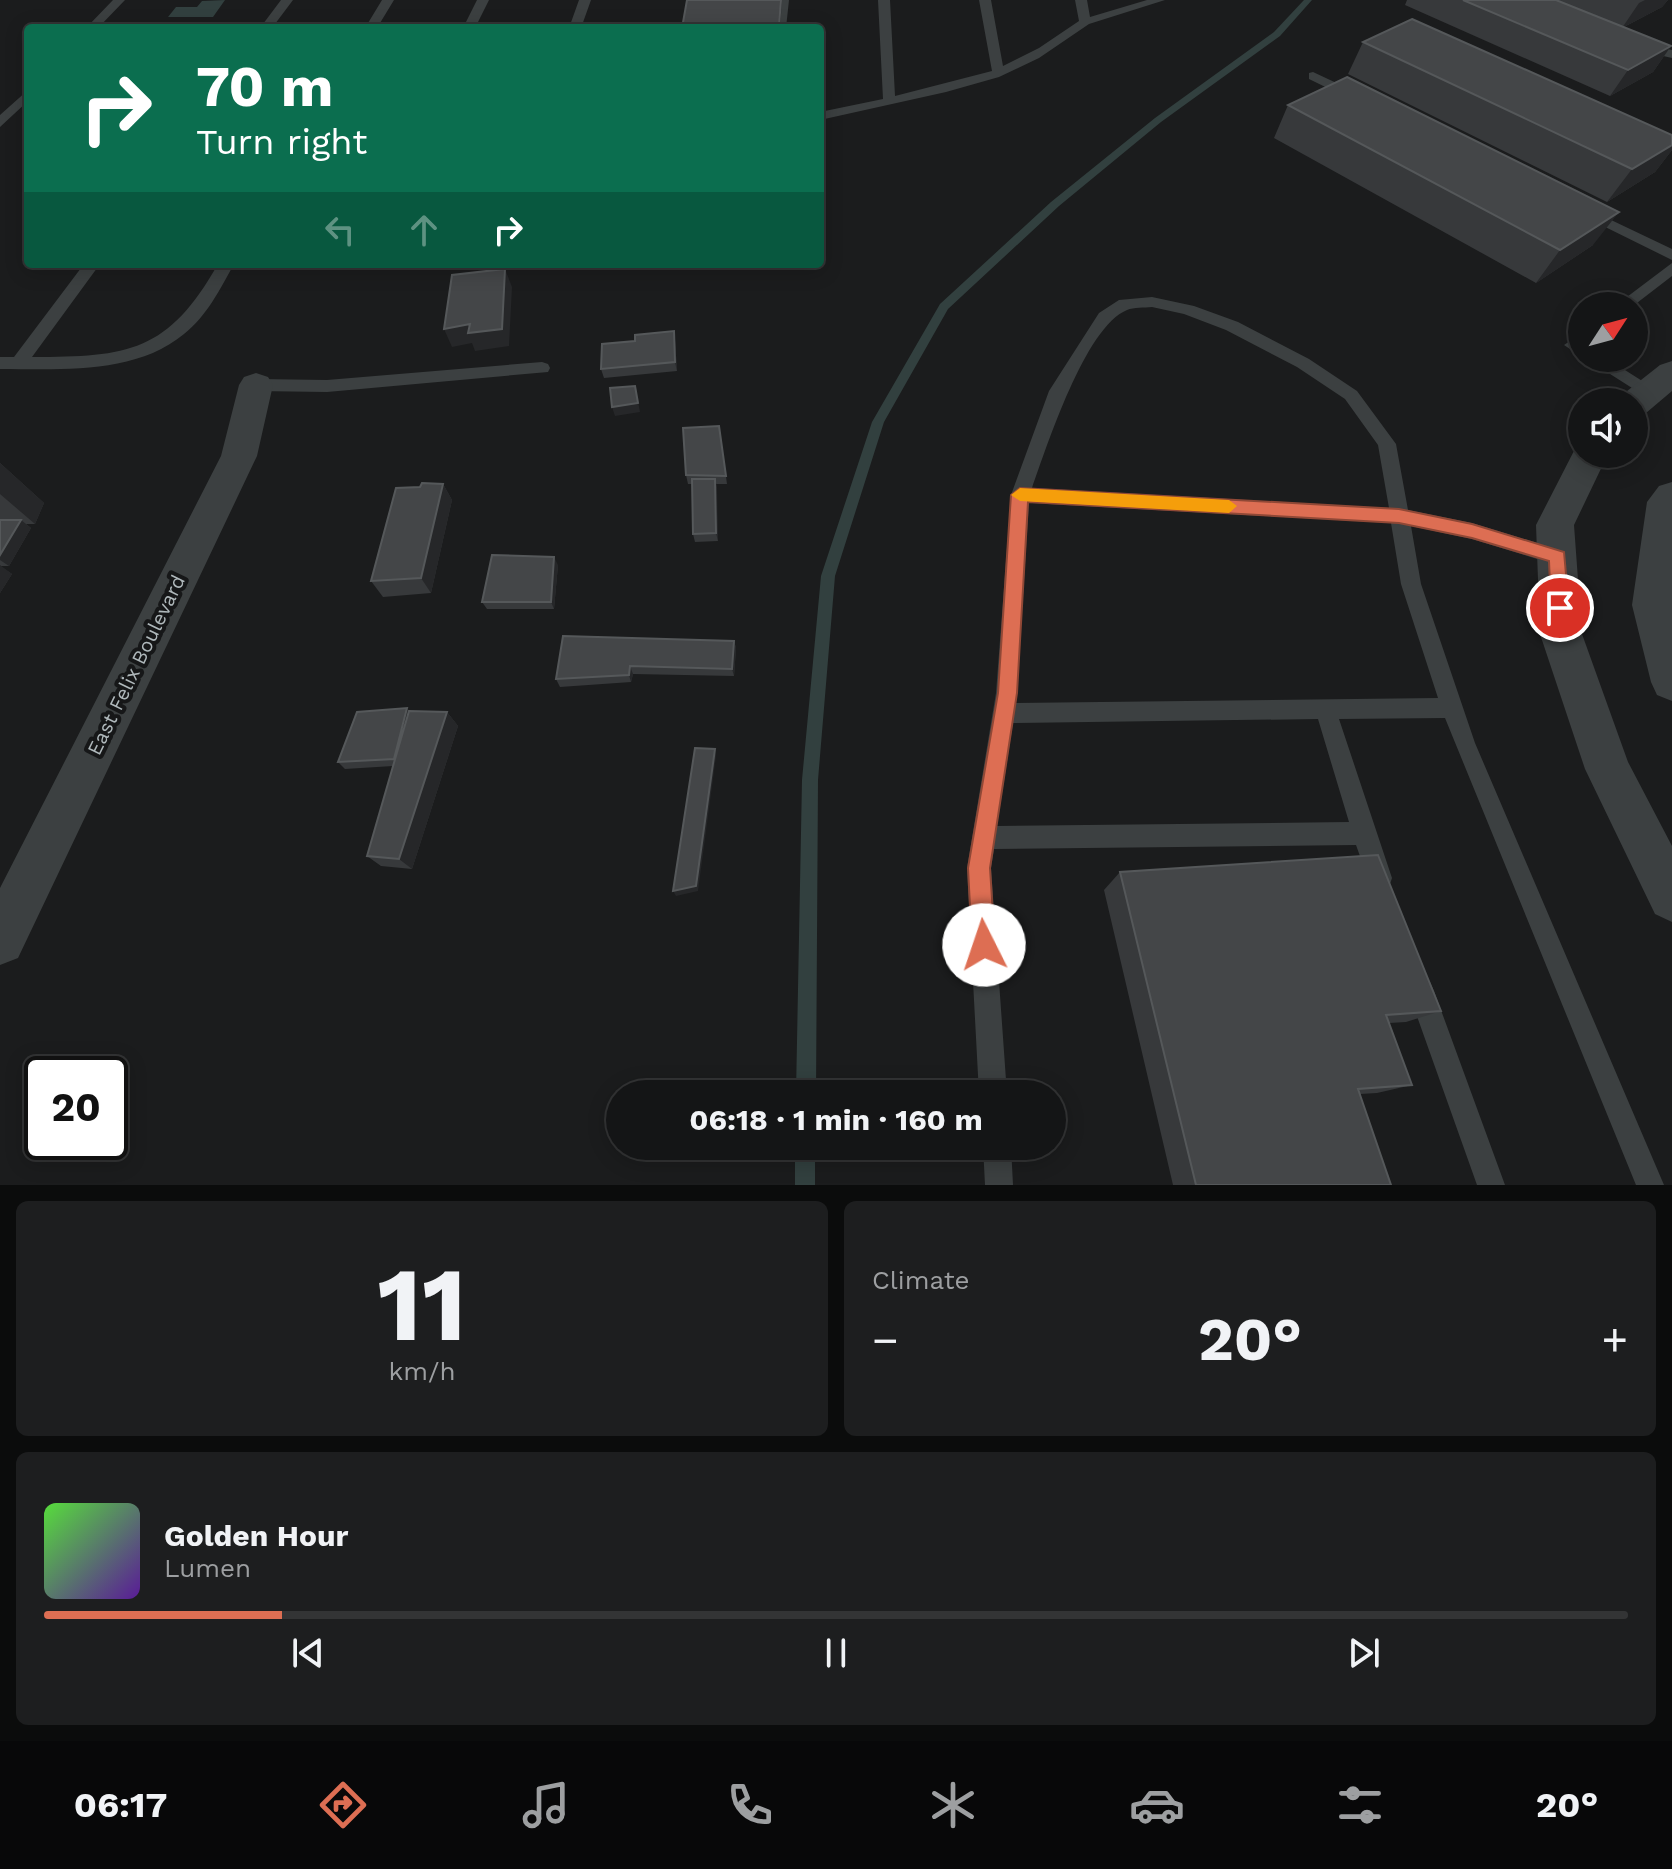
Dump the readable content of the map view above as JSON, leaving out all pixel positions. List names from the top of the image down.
{
  "streets": {
    "street": ["East Felix Boulevard"]
  },
  "north": "top right",
  "page": {
    "turn": ["70 m", "Turn right"],
    "limit": "20",
    "trip": "06:18 · 1 min · 160 m",
    "tile": [
      ["11", "km/h"],
      "Climate"
    ],
    "heat": ["−", "20°", "+"],
    "song": ["Golden Hour", "Lumen"],
    "tabs": ["06:17", "20°"]
  }
}
